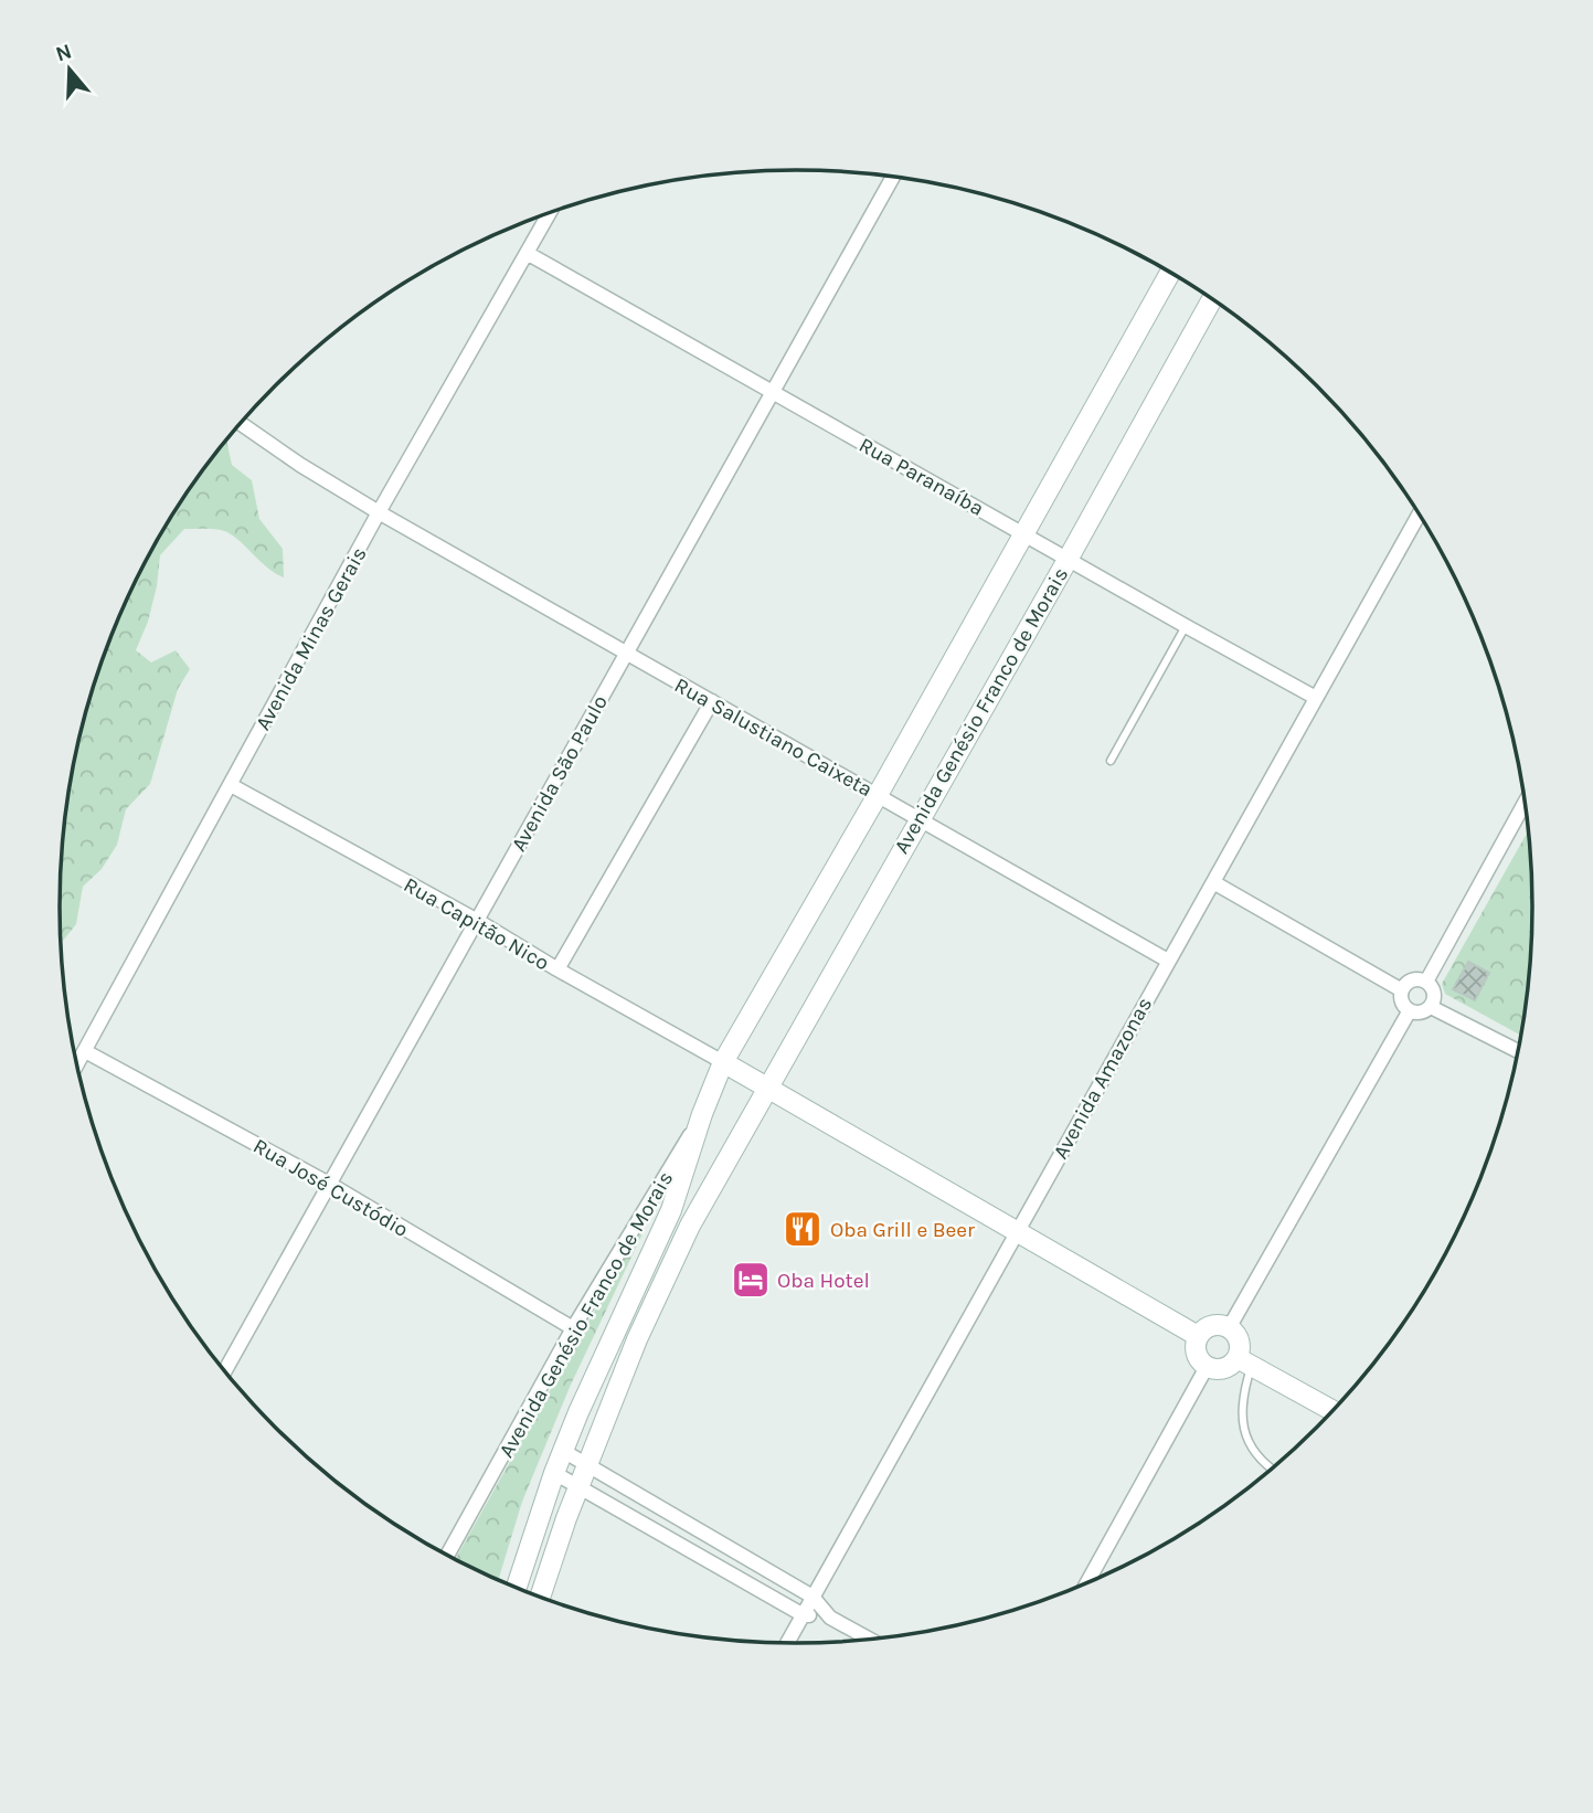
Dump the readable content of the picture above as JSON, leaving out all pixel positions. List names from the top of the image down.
{
  "streets": {
    "main road": ["Avenida Genésio Franco de Morais"],
    "street": [
      "Rua Paranaíba",
      "Avenida Minas Gerais",
      "Rua Salustiano Caixeta",
      "Avenida São Paulo",
      "Rua Capitão Nico",
      "Avenida Amazonas",
      "Rua José Custódio"
    ]
  },
  "crossings": [
    ["Rua Paranaíba", "Avenida Minas Gerais"],
    ["Rua Paranaíba", "Avenida Genésio Franco de Morais"],
    ["Rua Paranaíba", "Avenida São Paulo"],
    ["Rua Paranaíba", "Avenida Amazonas"],
    ["Avenida Minas Gerais", "Rua Salustiano Caixeta"],
    ["Avenida Minas Gerais", "Rua Capitão Nico"],
    ["Avenida Minas Gerais", "Rua José Custódio"],
    ["Avenida Genésio Franco de Morais", "Rua Salustiano Caixeta"],
    ["Avenida Genésio Franco de Morais", "Rua Capitão Nico"],
    ["Avenida Genésio Franco de Morais", "Rua José Custódio"],
    ["Rua Salustiano Caixeta", "Avenida São Paulo"],
    ["Rua Salustiano Caixeta", "Avenida Amazonas"],
    ["Avenida São Paulo", "Rua Capitão Nico"],
    ["Avenida São Paulo", "Rua José Custódio"]
  ],
  "places": {
    "restaurant": ["Oba Grill e Beer"],
    "hotel": ["Oba Hotel"]
  },
  "north": "top"
}
